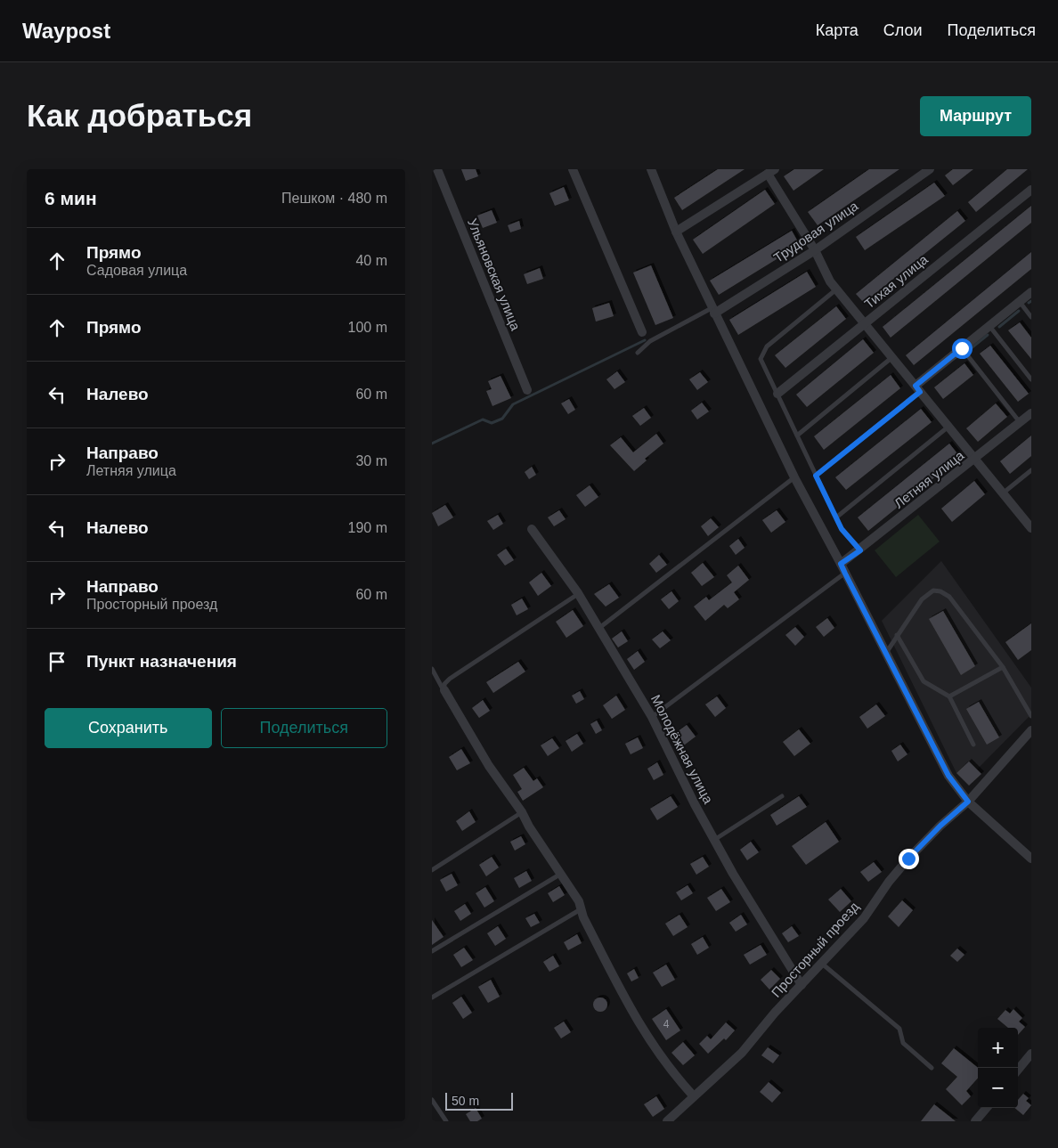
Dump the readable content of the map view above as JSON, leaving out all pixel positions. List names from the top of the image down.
{
  "streets": {
    "street": [
      "Трудовая улица",
      "Ульяновская улица",
      "Тихая улица",
      "Летняя улица",
      "Молодёжная улица",
      "Просторный проезд"
    ]
  },
  "crossings": [
    ["Молодёжная улица", "Просторный проезд"]
  ],
  "house_numbers": ["4"],
  "scale_bar": "50 m",
  "page": {
    "header": "Waypost",
    "nav": ["Карта", "Слои", "Поделиться"],
    "buttons": [
      "Маршрут",
      ["Сохранить", "Поделиться"]
    ],
    "title": "Как добраться",
    "heading": ["6 мин", "Пешком · 480 m"],
    "list": [
      ["Прямо", "Садовая улица", "40 m"],
      ["Прямо", "100 m"],
      ["Налево", "60 m"],
      ["Направо", "Летняя улица", "30 m"],
      ["Налево", "190 m"],
      ["Направо", "Просторный проезд", "60 m"],
      "Пункт назначения"
    ],
    "map_buttons": ["+", "−"],
    "scale": "50 m"
  }
}
